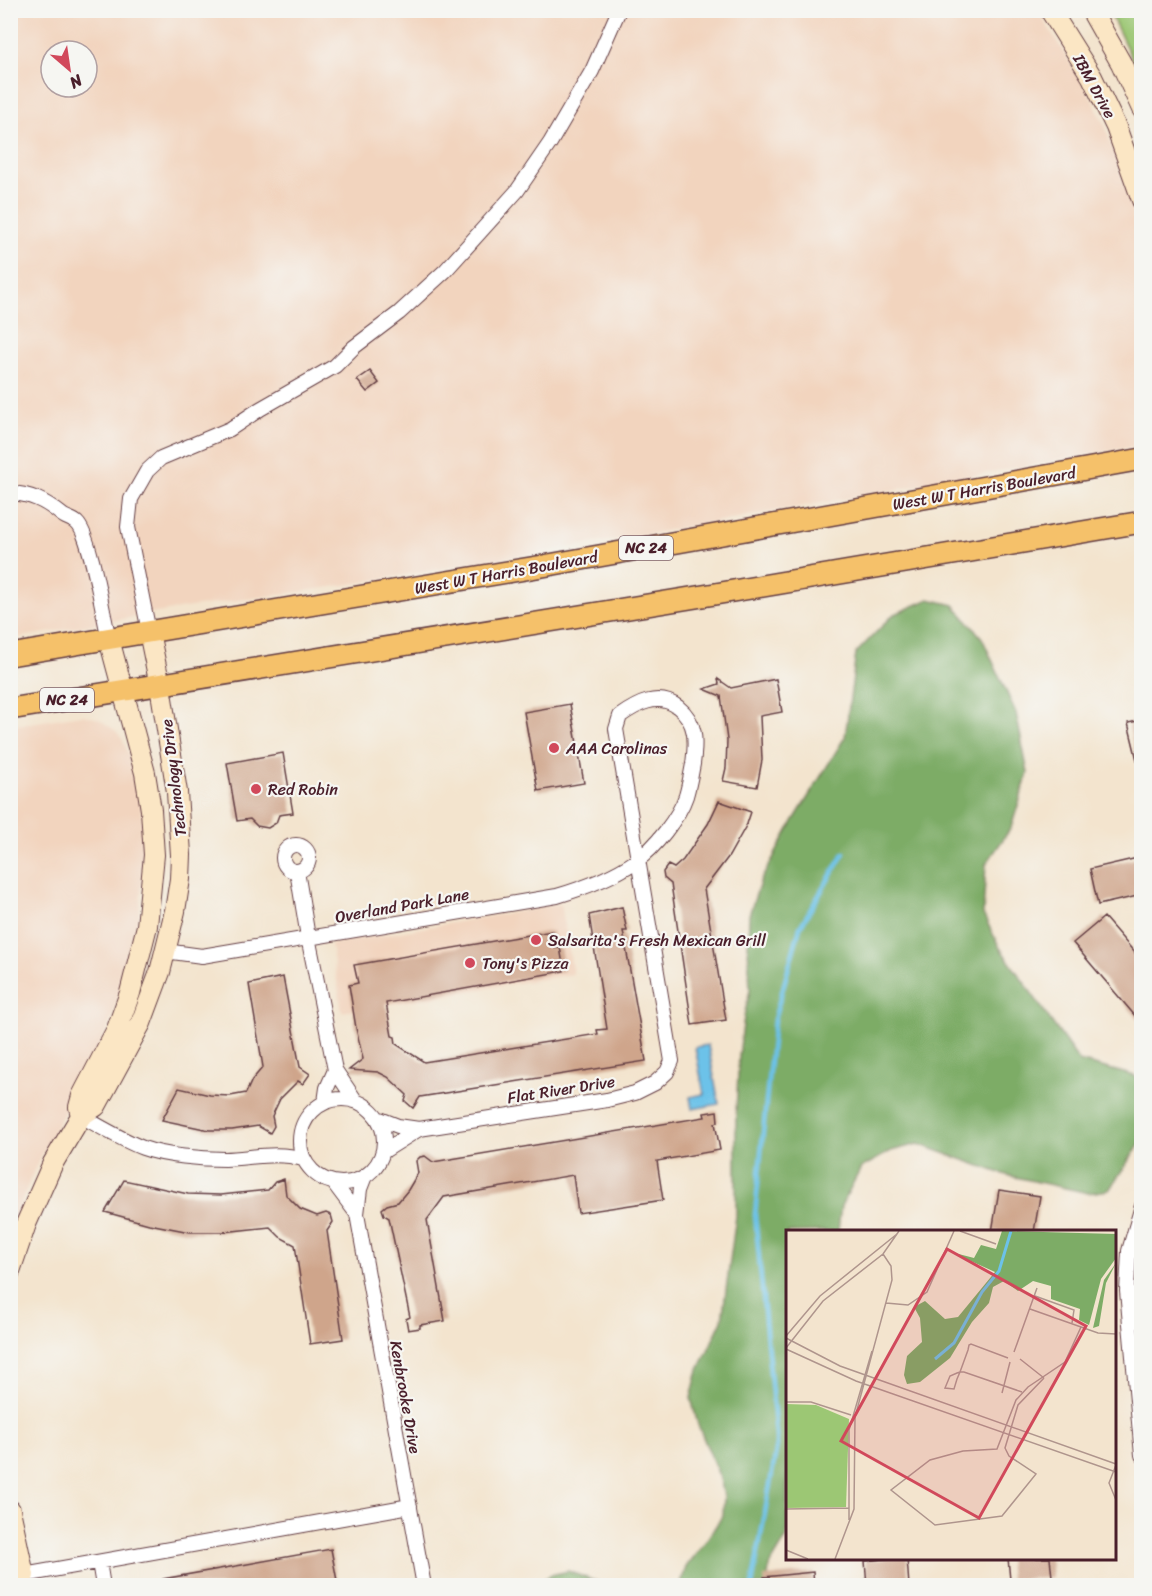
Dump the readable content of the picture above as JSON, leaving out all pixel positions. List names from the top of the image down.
{
  "streets": {
    "main road": ["West W T Harris Boulevard", "NC 24"],
    "street": [
      "IBM Drive",
      "Technology Drive",
      "Overland Park Lane",
      "Flat River Drive",
      "Kenbrooke Drive"
    ]
  },
  "crossings": [
    ["West W T Harris Boulevard", "Technology Drive"],
    ["NC 24", "Technology Drive"],
    ["Technology Drive", "Overland Park Lane"],
    ["Overland Park Lane", "Flat River Drive"],
    ["Flat River Drive", "Kenbrooke Drive"]
  ],
  "places": [
    "AAA Carolinas",
    "Red Robin",
    "Salsarita's Fresh Mexican Grill",
    "Tony's Pizza"
  ],
  "north": "bottom right"
}
